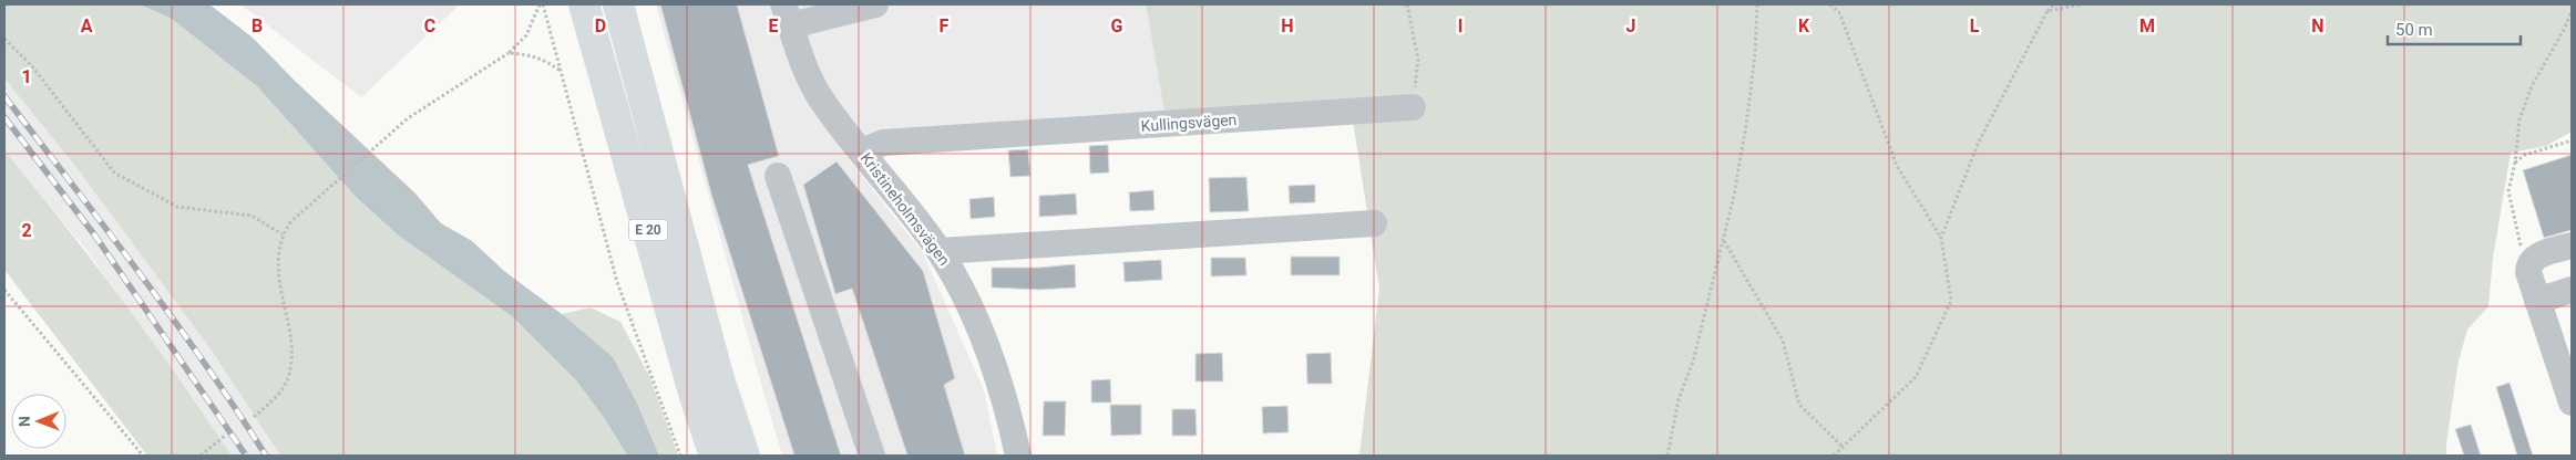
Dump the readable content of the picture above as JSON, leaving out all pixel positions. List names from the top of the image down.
{
  "streets": {
    "highway": ["E 20"],
    "street": ["Kullingsvägen", "Kristineholmsvägen"]
  },
  "crossings": [
    ["Kullingsvägen", "Kristineholmsvägen"]
  ],
  "scale_bar": "50 m",
  "north": "left",
  "grid": {
    "columns": [
      "A",
      "B",
      "C",
      "D",
      "E",
      "F",
      "G",
      "H",
      "I",
      "J",
      "K",
      "L",
      "M",
      "N"
    ],
    "rows": ["1", "2"]
  }
}
